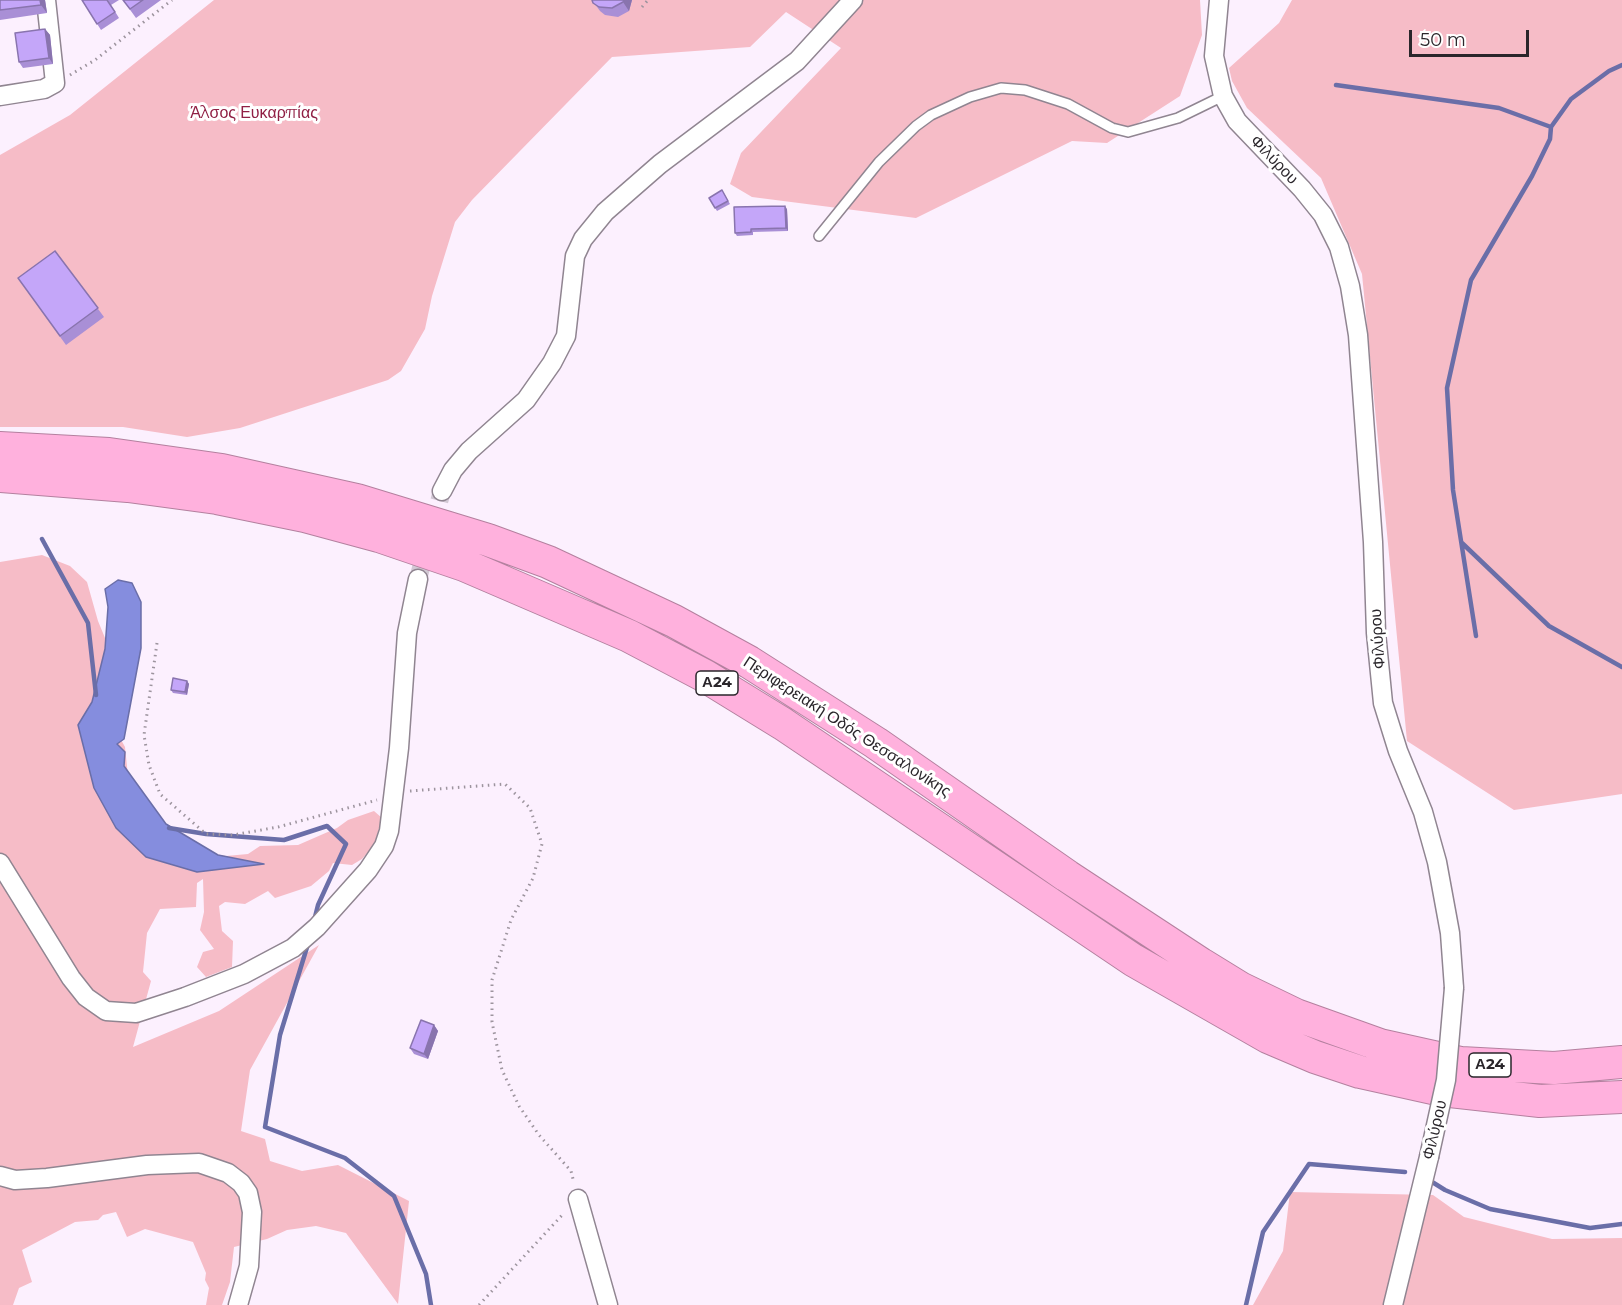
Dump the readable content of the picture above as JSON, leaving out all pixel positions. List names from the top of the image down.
{
  "streets": {
    "highway": ["Α24", "Περιφερειακή Οδός Θεσσαλονίκης"],
    "street": ["Φιλύρου"]
  },
  "parks": ["Άλσος Ευκαρπίας"],
  "scale_bar": "50 m"
}
